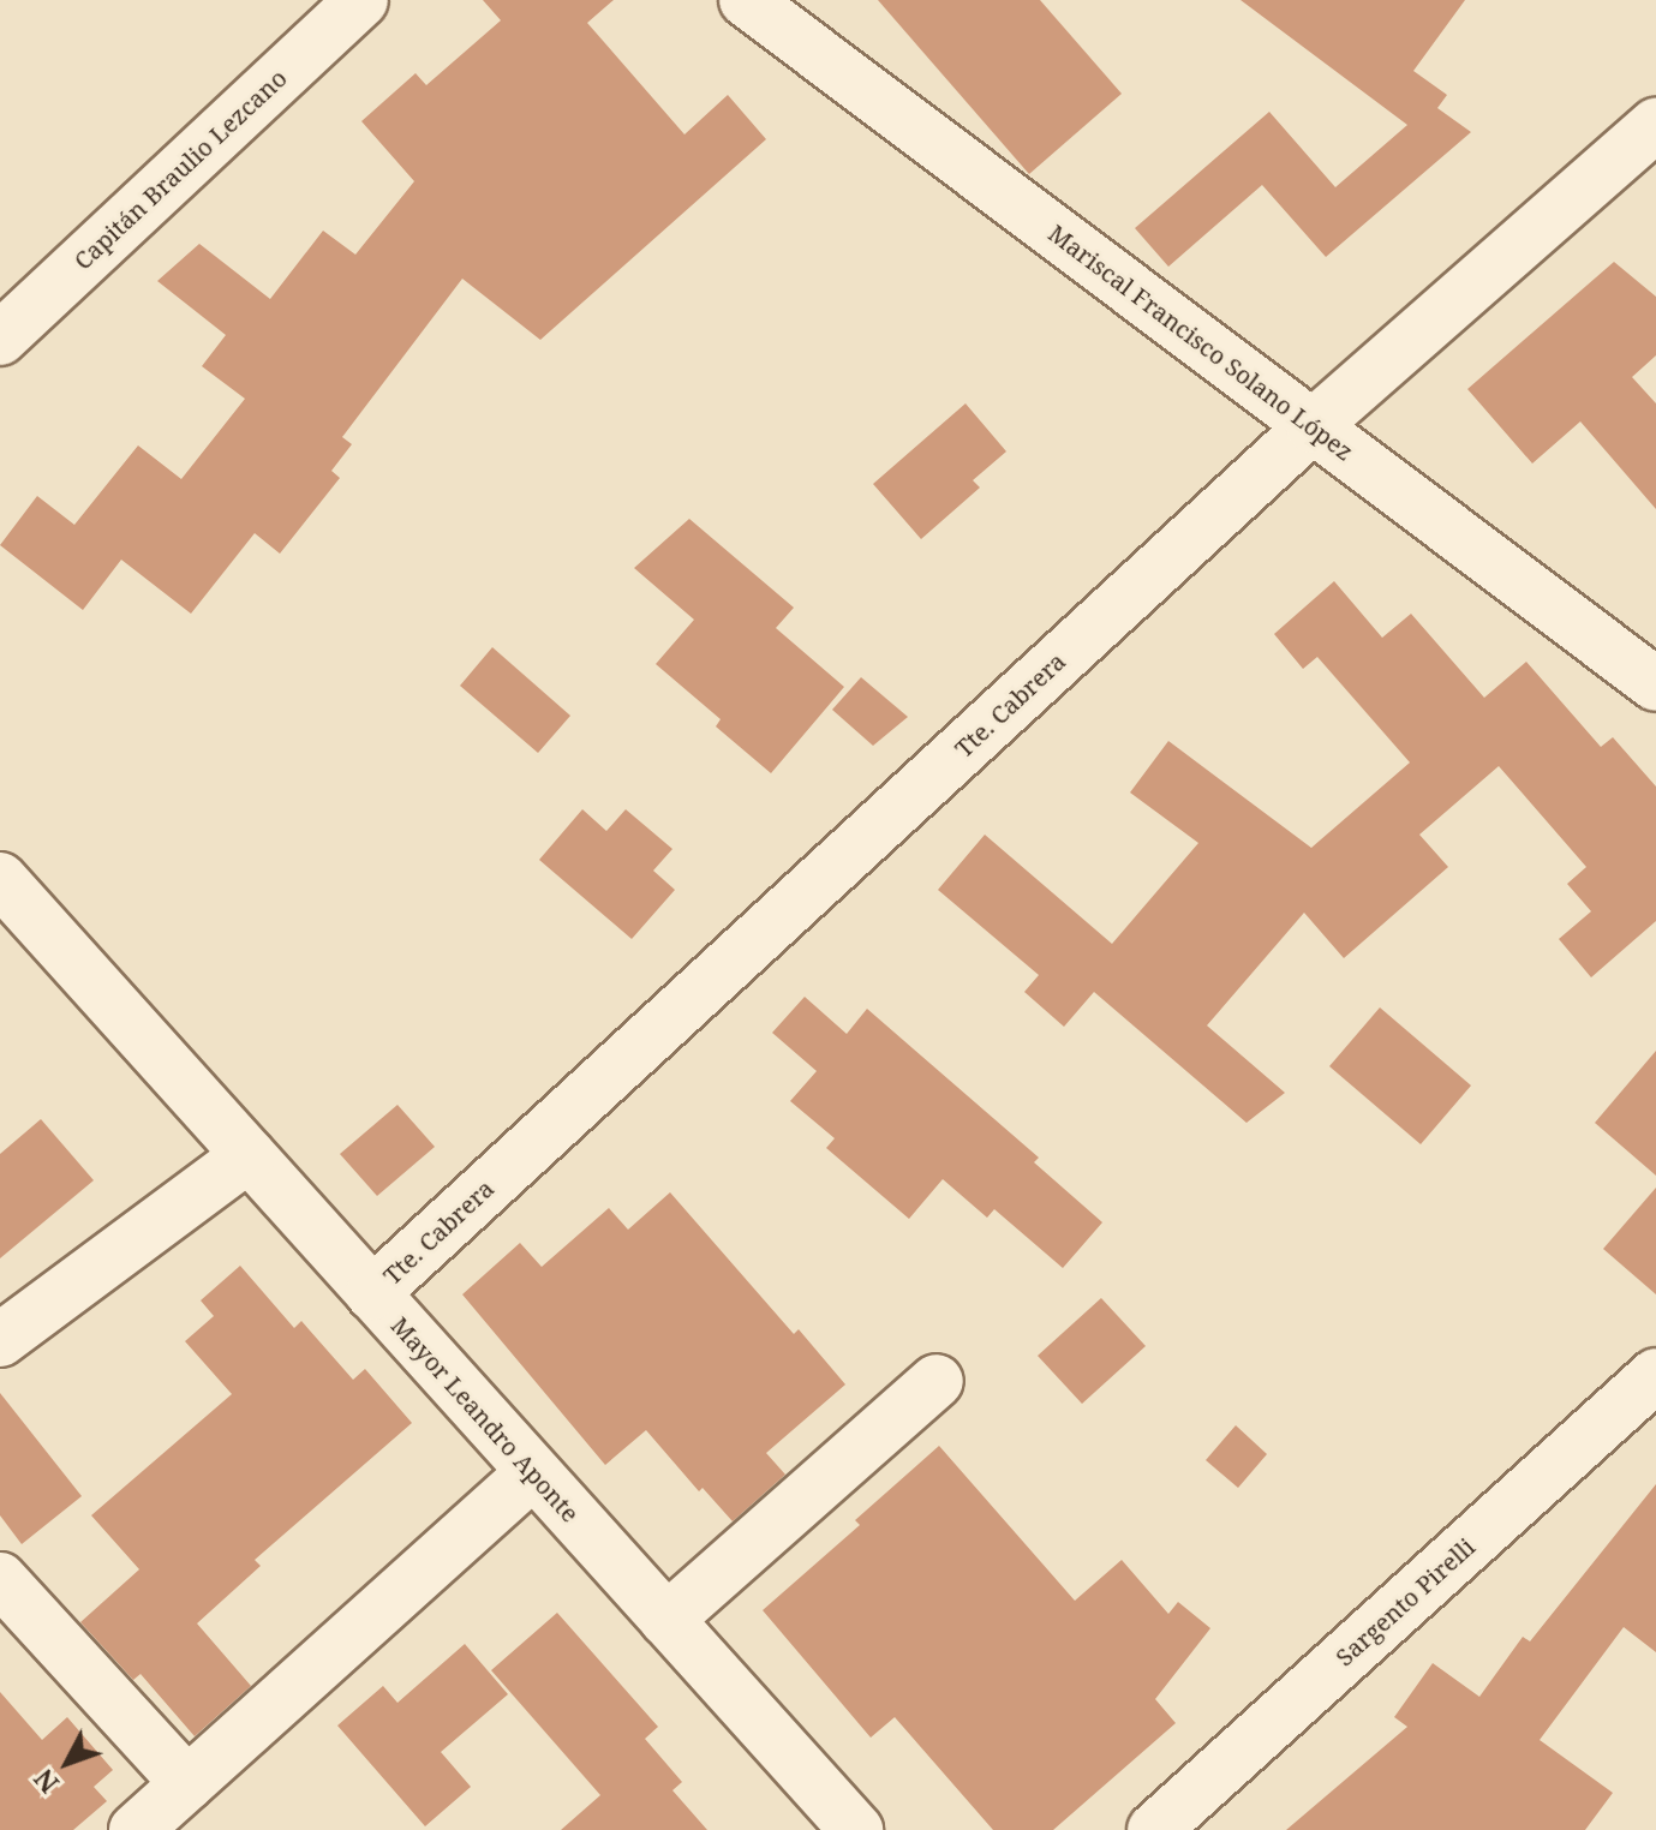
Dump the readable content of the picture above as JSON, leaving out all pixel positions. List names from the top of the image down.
{
  "streets": {
    "street": [
      "Capitán Braulio Lezcano",
      "Mariscal Francisco Solano López",
      "Tte. Cabrera",
      "Mayor Leandro Aponte",
      "Sargento Pirelli"
    ]
  },
  "crossings": [
    ["Mariscal Francisco Solano López", "Tte. Cabrera"],
    ["Tte. Cabrera", "Mayor Leandro Aponte"]
  ],
  "north": "bottom left"
}
